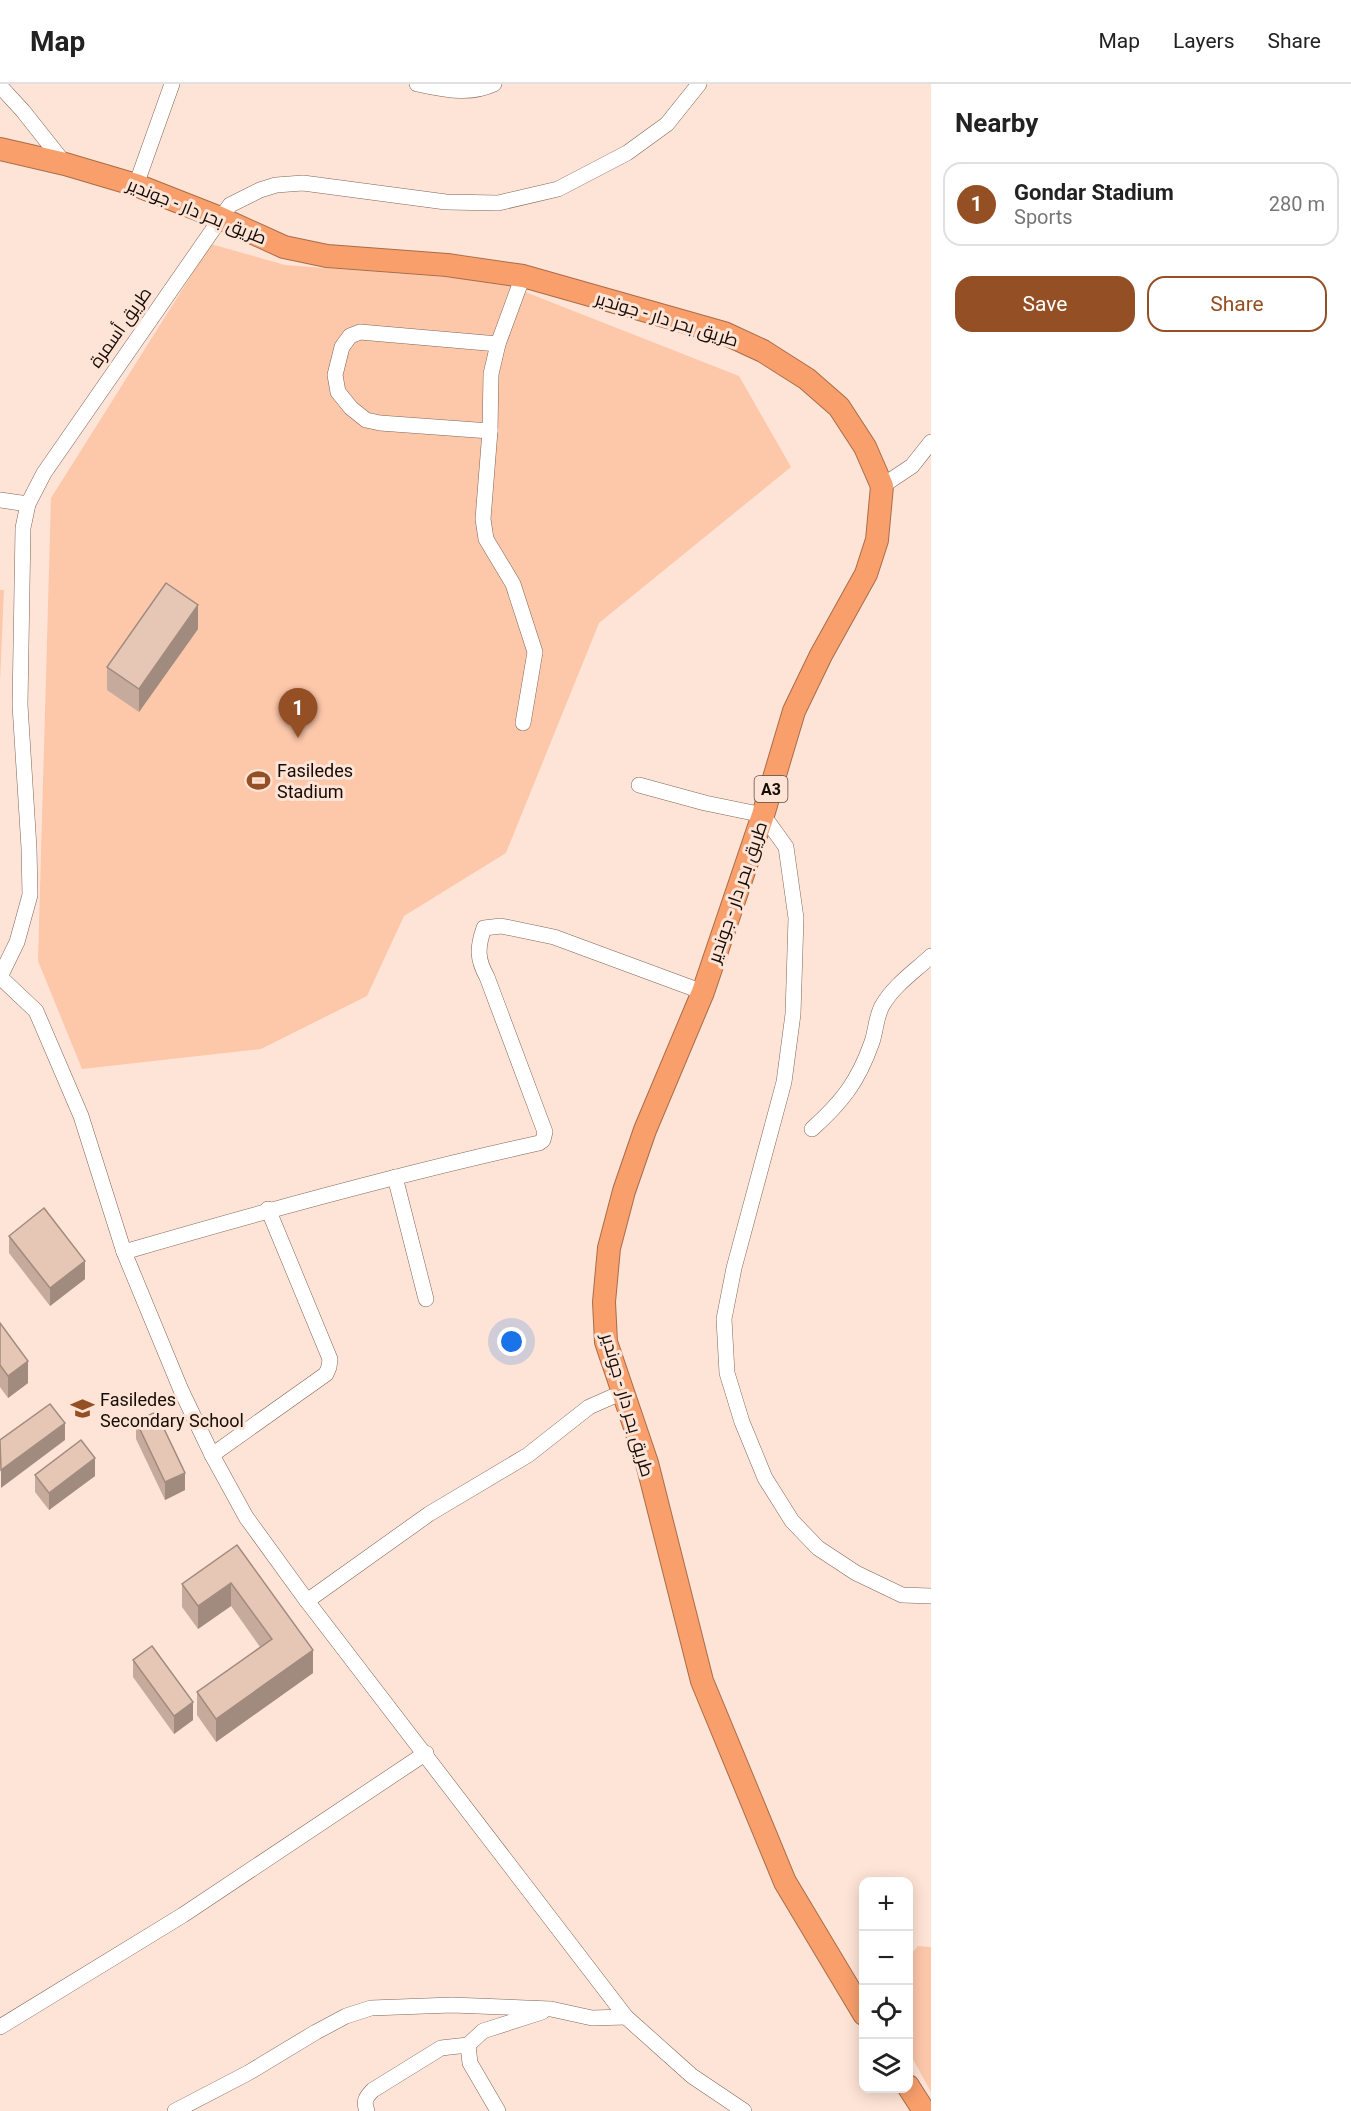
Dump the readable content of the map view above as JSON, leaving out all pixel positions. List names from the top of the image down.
{
  "streets": {
    "highway": ["طريق بحر دار - جوندير", "A3"],
    "street": ["طريق أسمرة"]
  },
  "crossings": [
    ["طريق بحر دار - جوندير", "طريق أسمرة"]
  ],
  "places": {
    "sports": ["Fasiledes Stadium"],
    "school or university": ["Fasiledes Secondary School"]
  },
  "page": {
    "header": "Map",
    "nav": ["Map", "Layers", "Share"],
    "heading": "Nearby",
    "list": [
      {
        "mark": "1",
        "name": "Gondar Stadium",
        "note": "Sports",
        "value": "280 m"
      }
    ],
    "buttons": ["Save", "Share"],
    "pins": "1",
    "map_buttons": ["+", "−"]
  }
}
